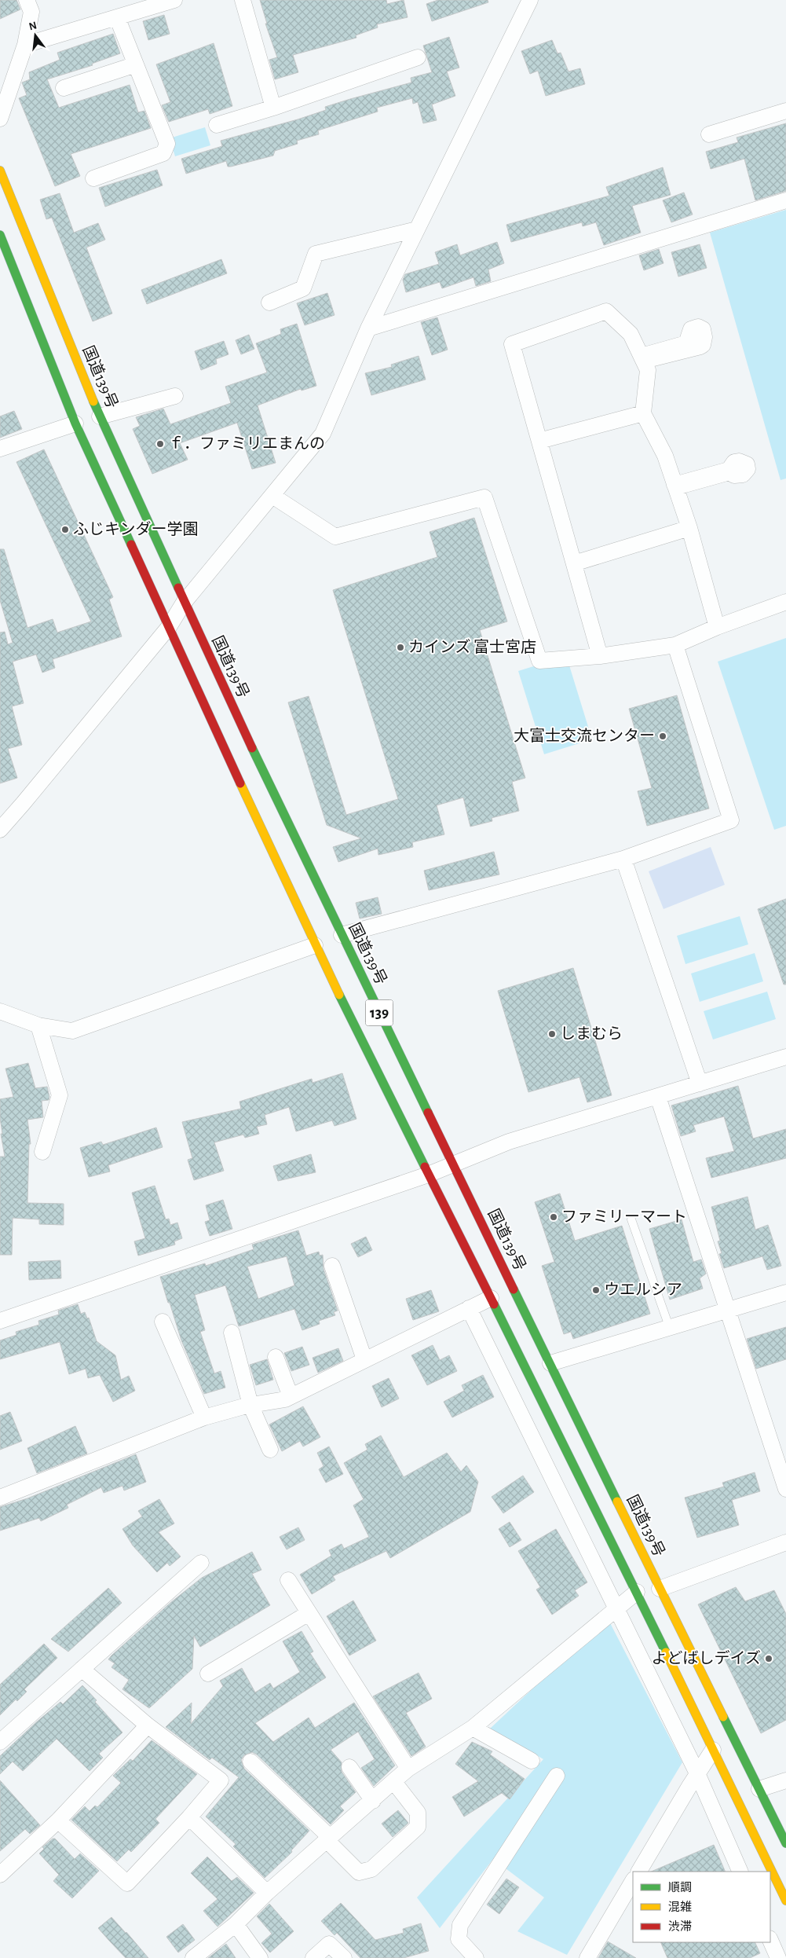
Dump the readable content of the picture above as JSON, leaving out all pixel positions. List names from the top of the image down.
{
  "streets": {
    "highway": ["国道139号", "139"]
  },
  "places": [
    "ｆ．ファミリエまんの",
    "ふじキンダー学園",
    "カインズ 富士宮店",
    "大富士交流センター",
    "しまむら",
    "ファミリーマート",
    "ウエルシア",
    "よどばしデイズ"
  ],
  "legend": ["順調", "混雑", "渋滞"],
  "north": "top"
}
